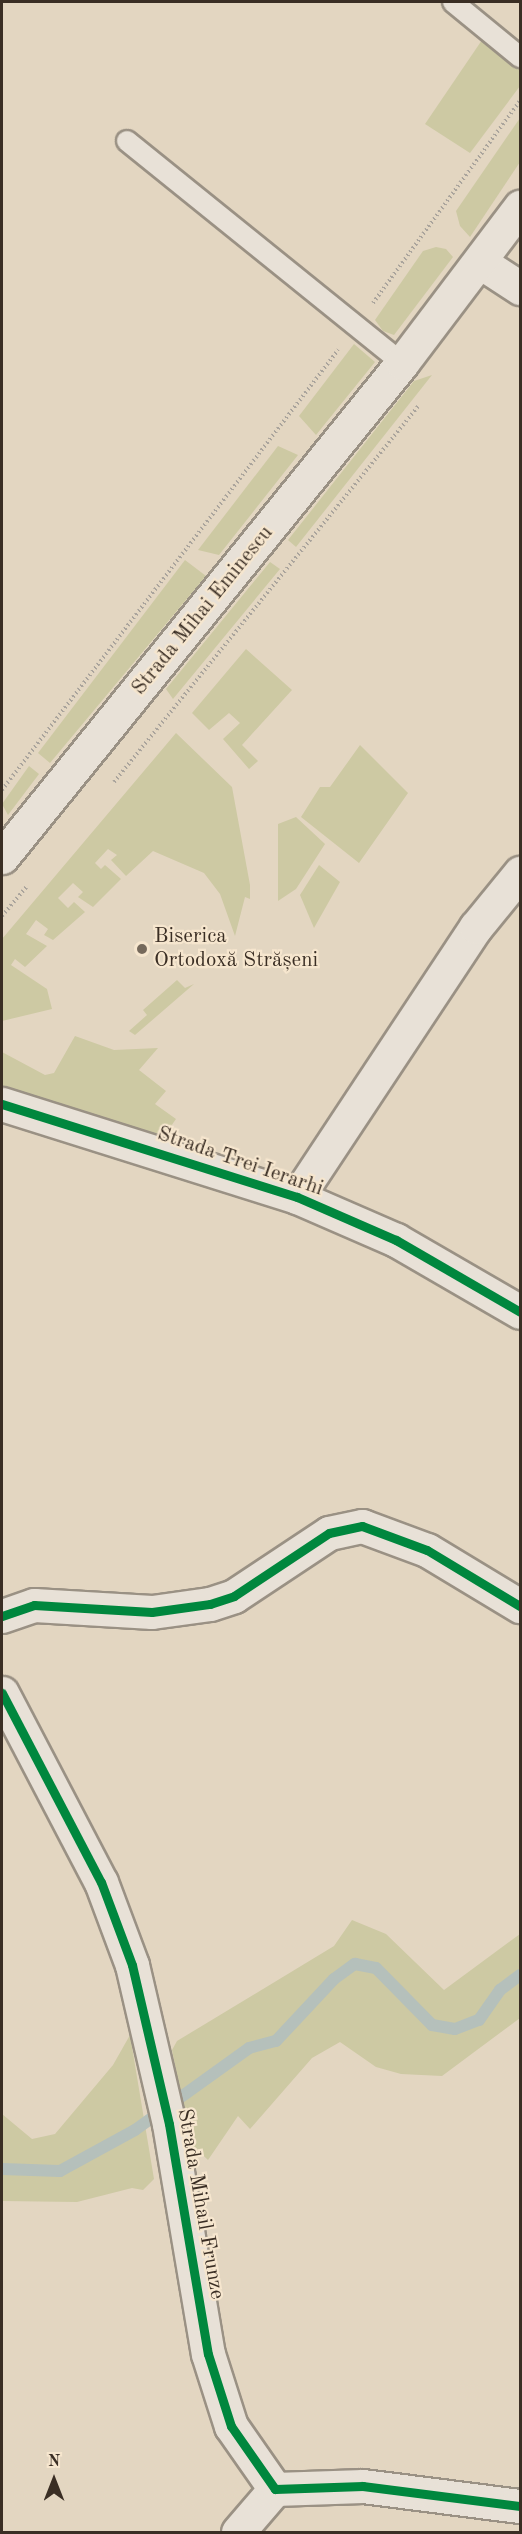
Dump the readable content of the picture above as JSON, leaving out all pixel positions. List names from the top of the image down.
{
  "streets": {
    "street": ["Strada Mihai Eminescu", "Strada Trei Ierarhi", "Strada Mihail Frunze"]
  },
  "places": ["Biserica Ortodoxă Strășeni"],
  "north": "top"
}
